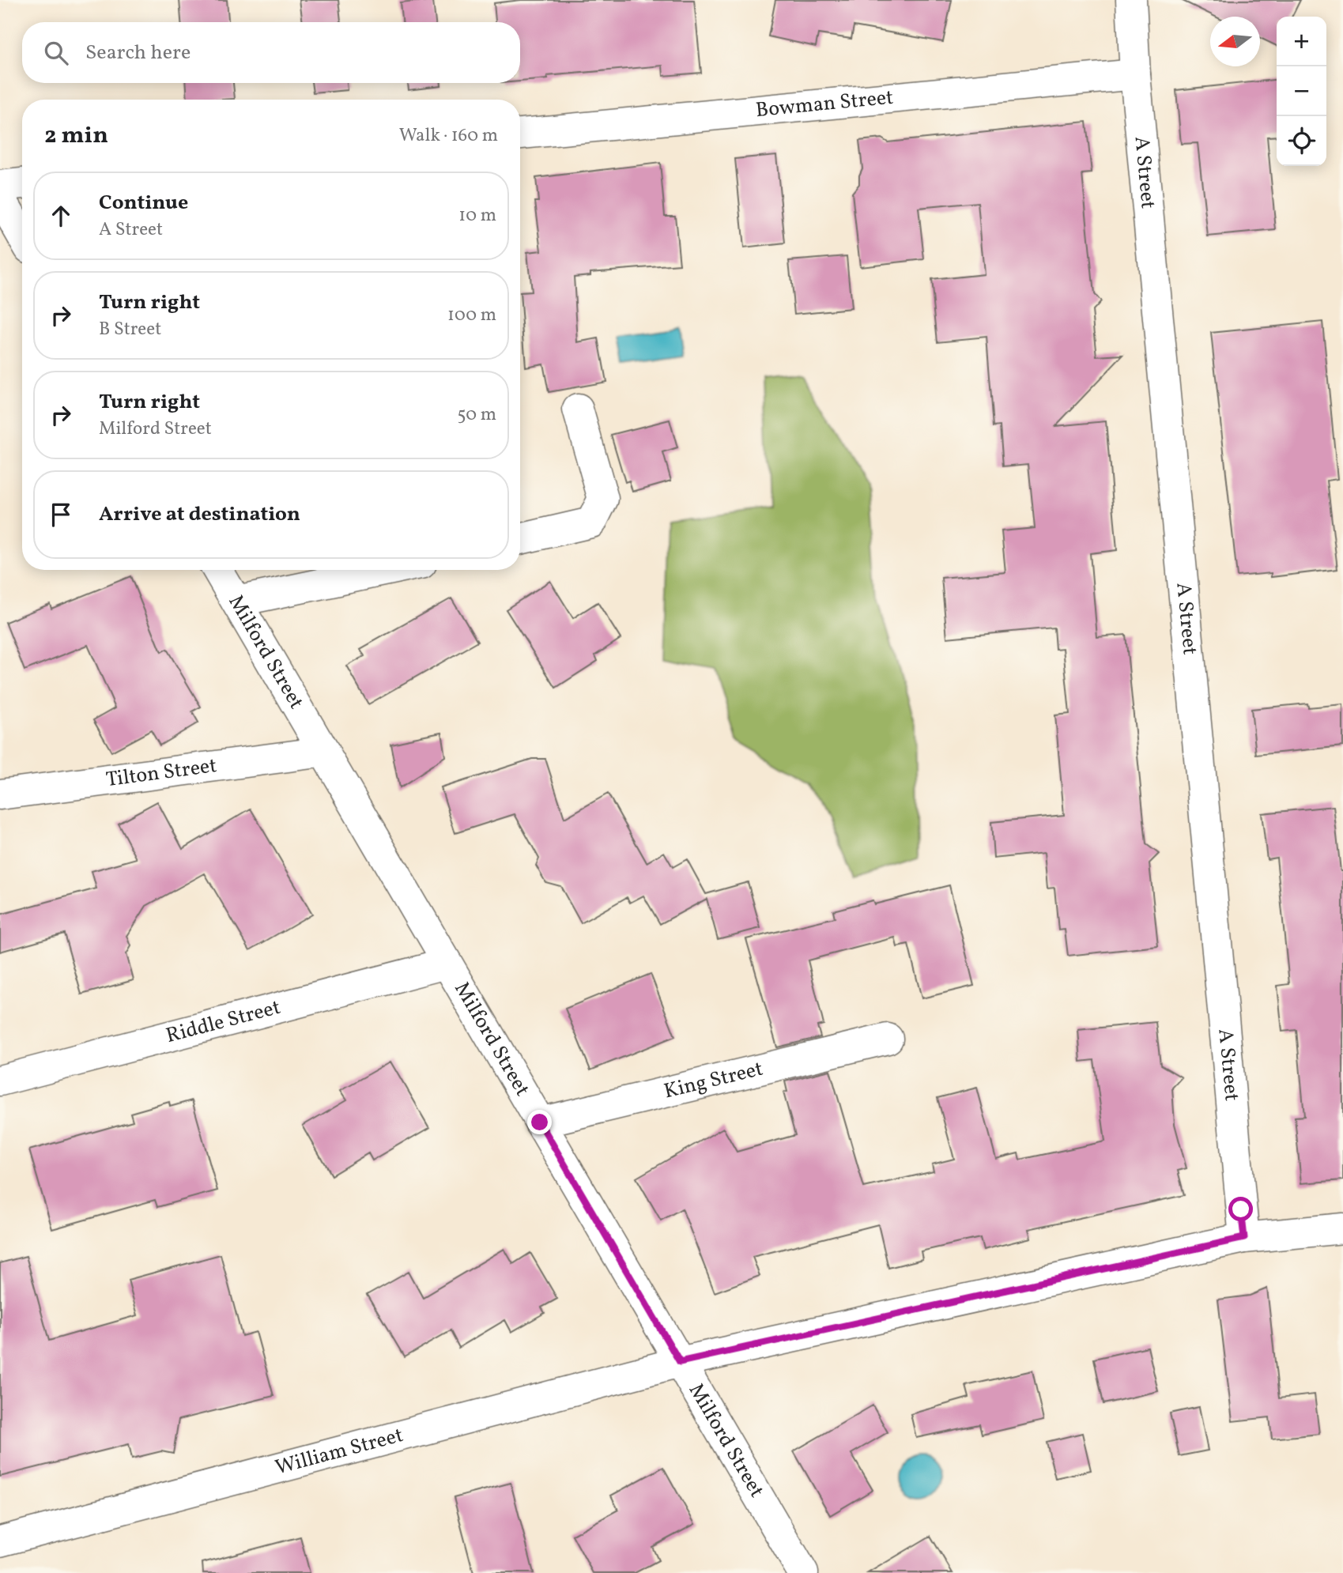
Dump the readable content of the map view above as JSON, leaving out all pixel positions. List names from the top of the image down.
{
  "streets": {
    "street": [
      "Bowman Street",
      "A Street",
      "Milford Street",
      "Tilton Street",
      "Riddle Street",
      "King Street",
      "William Street"
    ]
  },
  "crossings": [
    ["Bowman Street", "A Street"],
    ["A Street", "William Street"],
    ["Milford Street", "Tilton Street"],
    ["Milford Street", "Riddle Street"],
    ["Milford Street", "King Street"],
    ["Milford Street", "William Street"]
  ],
  "north": "left",
  "page": {
    "map_buttons": ["+", "−"],
    "search": "Search here",
    "heading": ["2 min", "Walk · 160 m"],
    "list": [
      ["Continue", "A Street", "10 m"],
      ["Turn right", "B Street", "100 m"],
      ["Turn right", "Milford Street", "50 m"],
      "Arrive at destination"
    ]
  }
}
